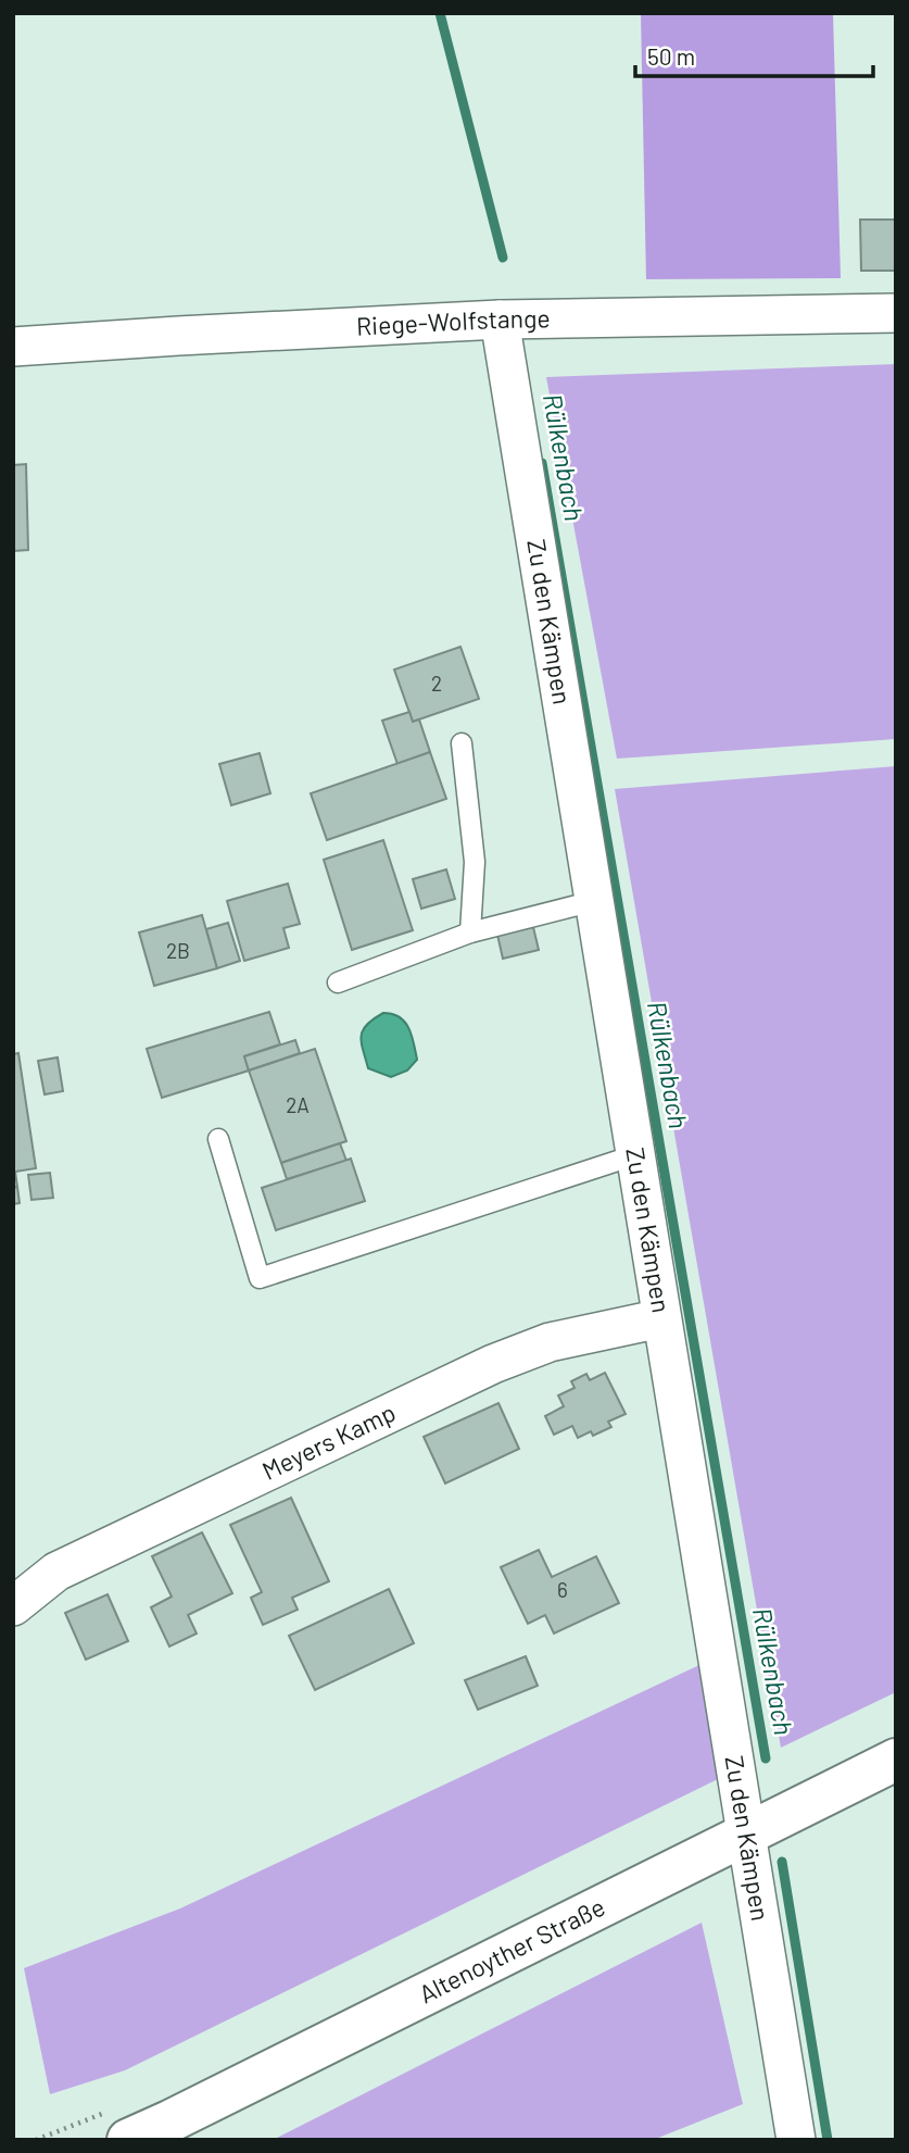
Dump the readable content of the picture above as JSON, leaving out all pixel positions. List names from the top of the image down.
{
  "streets": {
    "main road": ["Altenoyther Straße"],
    "street": ["Riege-Wolfstange", "Zu den Kämpen", "Meyers Kamp"]
  },
  "crossings": [
    ["Riege-Wolfstange", "Zu den Kämpen"],
    ["Zu den Kämpen", "Meyers Kamp"],
    ["Zu den Kämpen", "Altenoyther Straße"]
  ],
  "water": ["Rülkenbach"],
  "house_numbers": [
    "2",
    "2B",
    "2A",
    "6"
  ],
  "scale_bar": "50 m"
}
